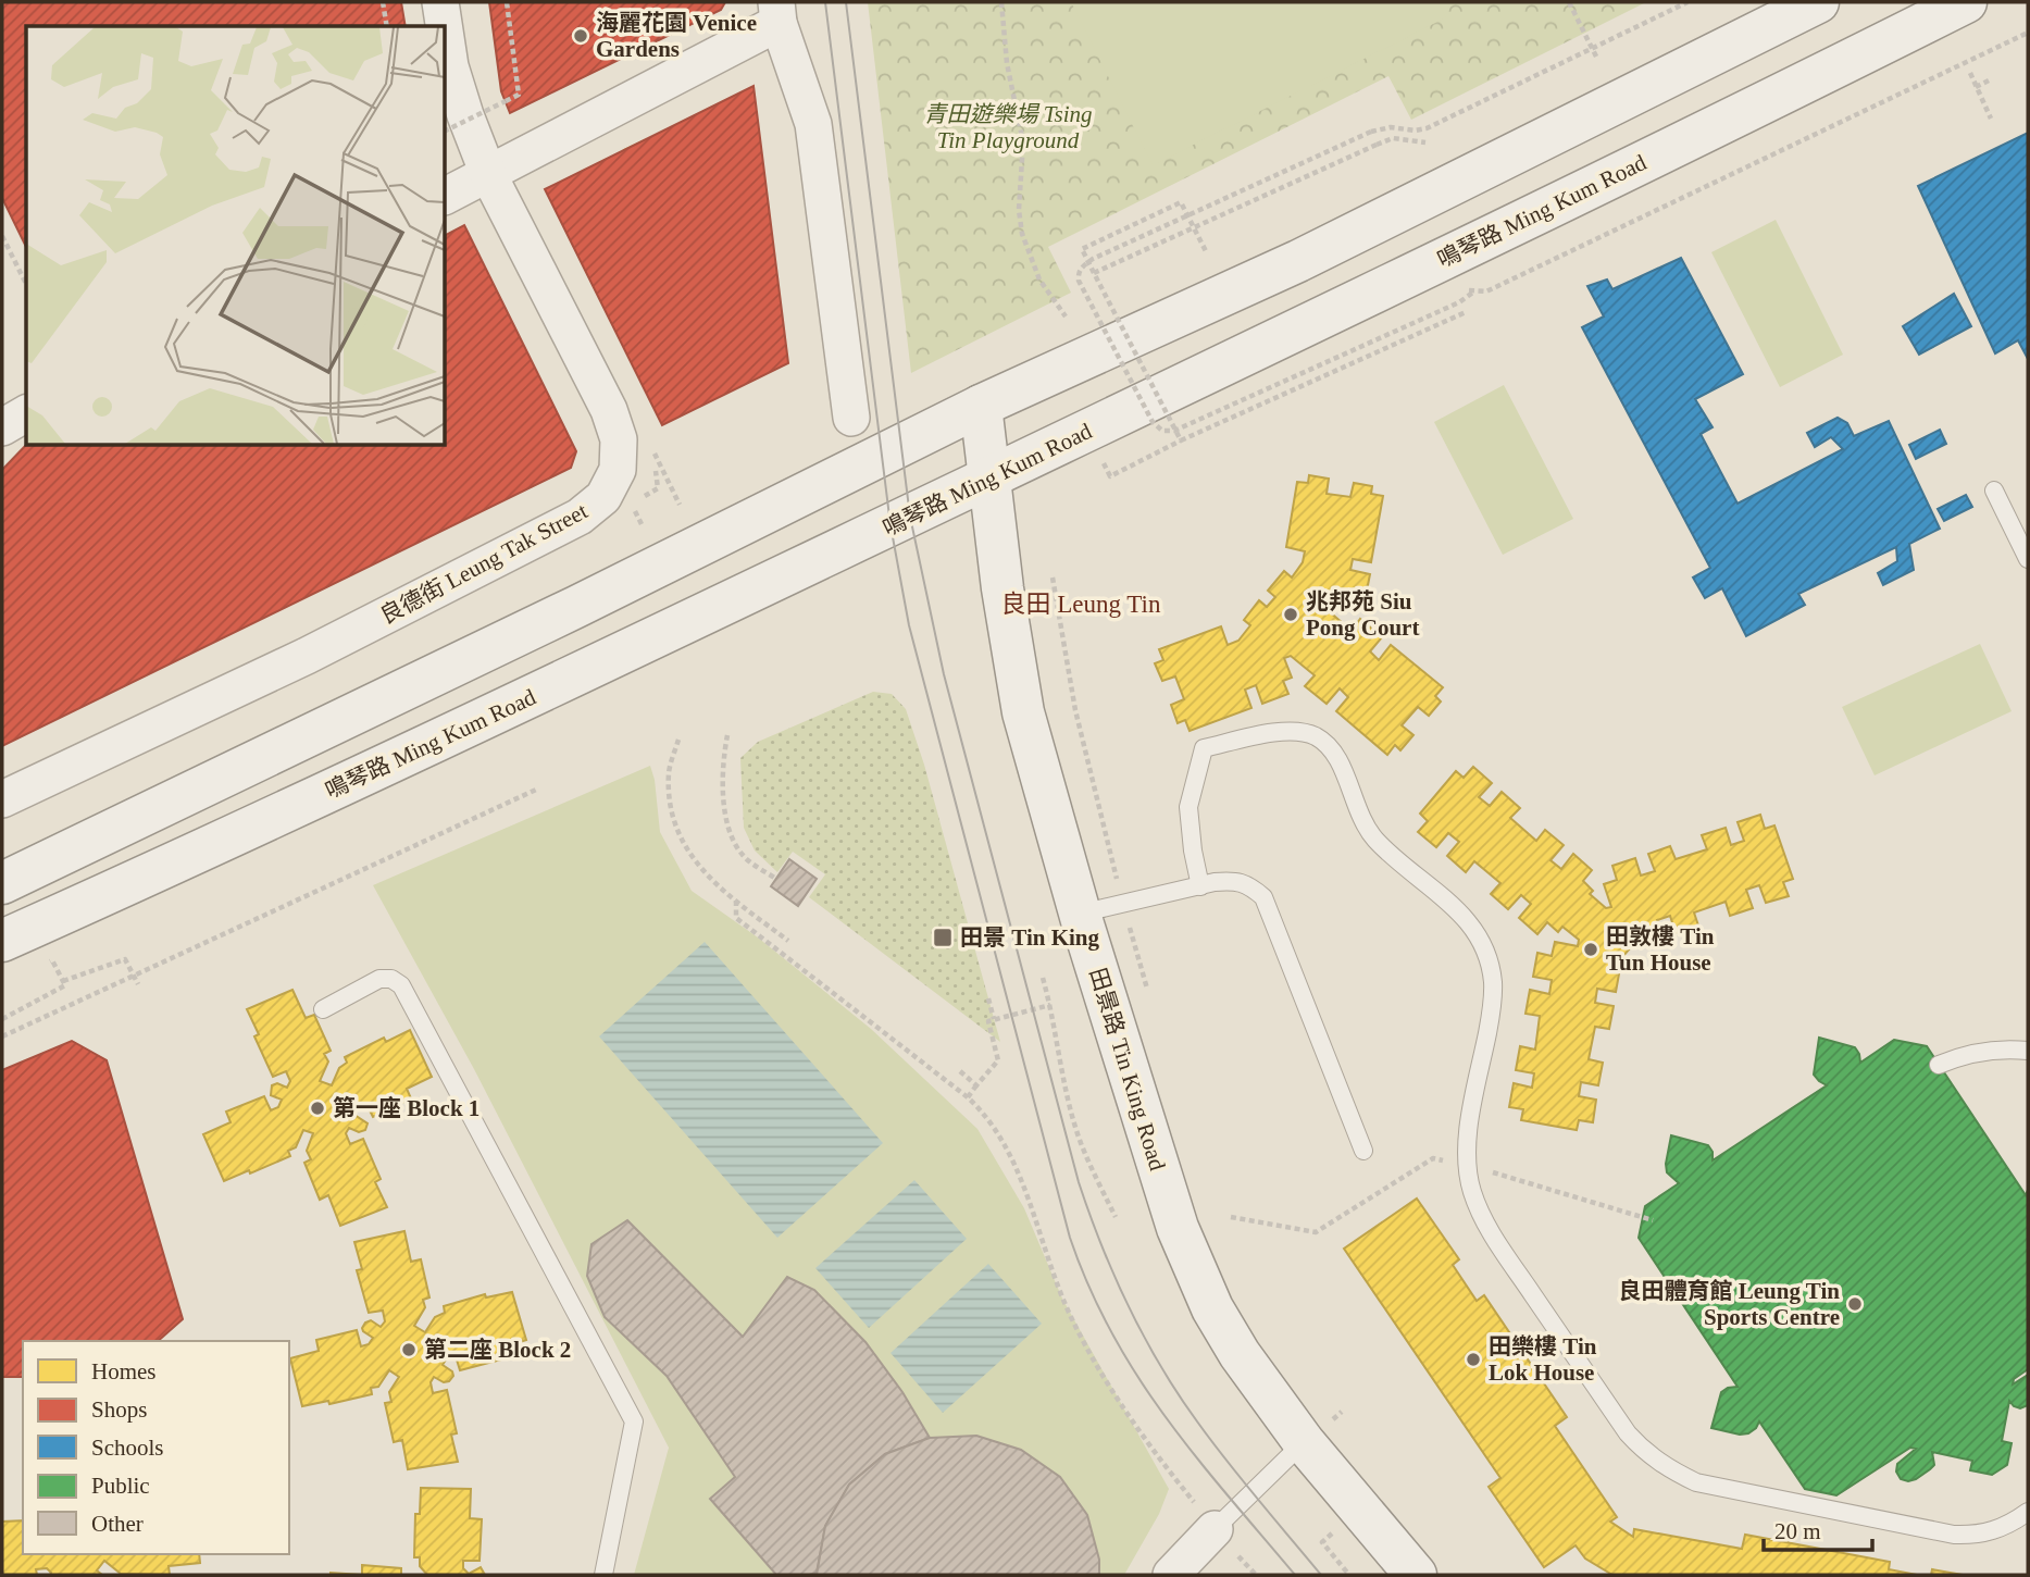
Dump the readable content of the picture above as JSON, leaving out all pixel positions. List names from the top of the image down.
{
  "streets": {
    "main road": ["鳴琴路 Ming Kum Road", "田景路 Tin King Road"],
    "street": ["良德街 Leung Tak Street"]
  },
  "crossings": [
    ["鳴琴路 Ming Kum Road", "田景路 Tin King Road"]
  ],
  "districts": ["良田 Leung Tin"],
  "parks": ["青田遊樂場 Tsing Tin Playground"],
  "places": {
    "other": [
      "海麗花園 Venice Gardens",
      "兆邦苑 Siu Pong Court",
      "田敦樓 Tin Tun House",
      "第一座 Block 1",
      "良田體育館 Leung Tin Sports Centre",
      "第二座 Block 2",
      "田樂樓 Tin Lok House"
    ],
    "transit": ["田景 Tin King"]
  },
  "legend": [
    "Homes",
    "Shops",
    "Schools",
    "Public",
    "Other"
  ],
  "scale_bar": "20 m"
}
